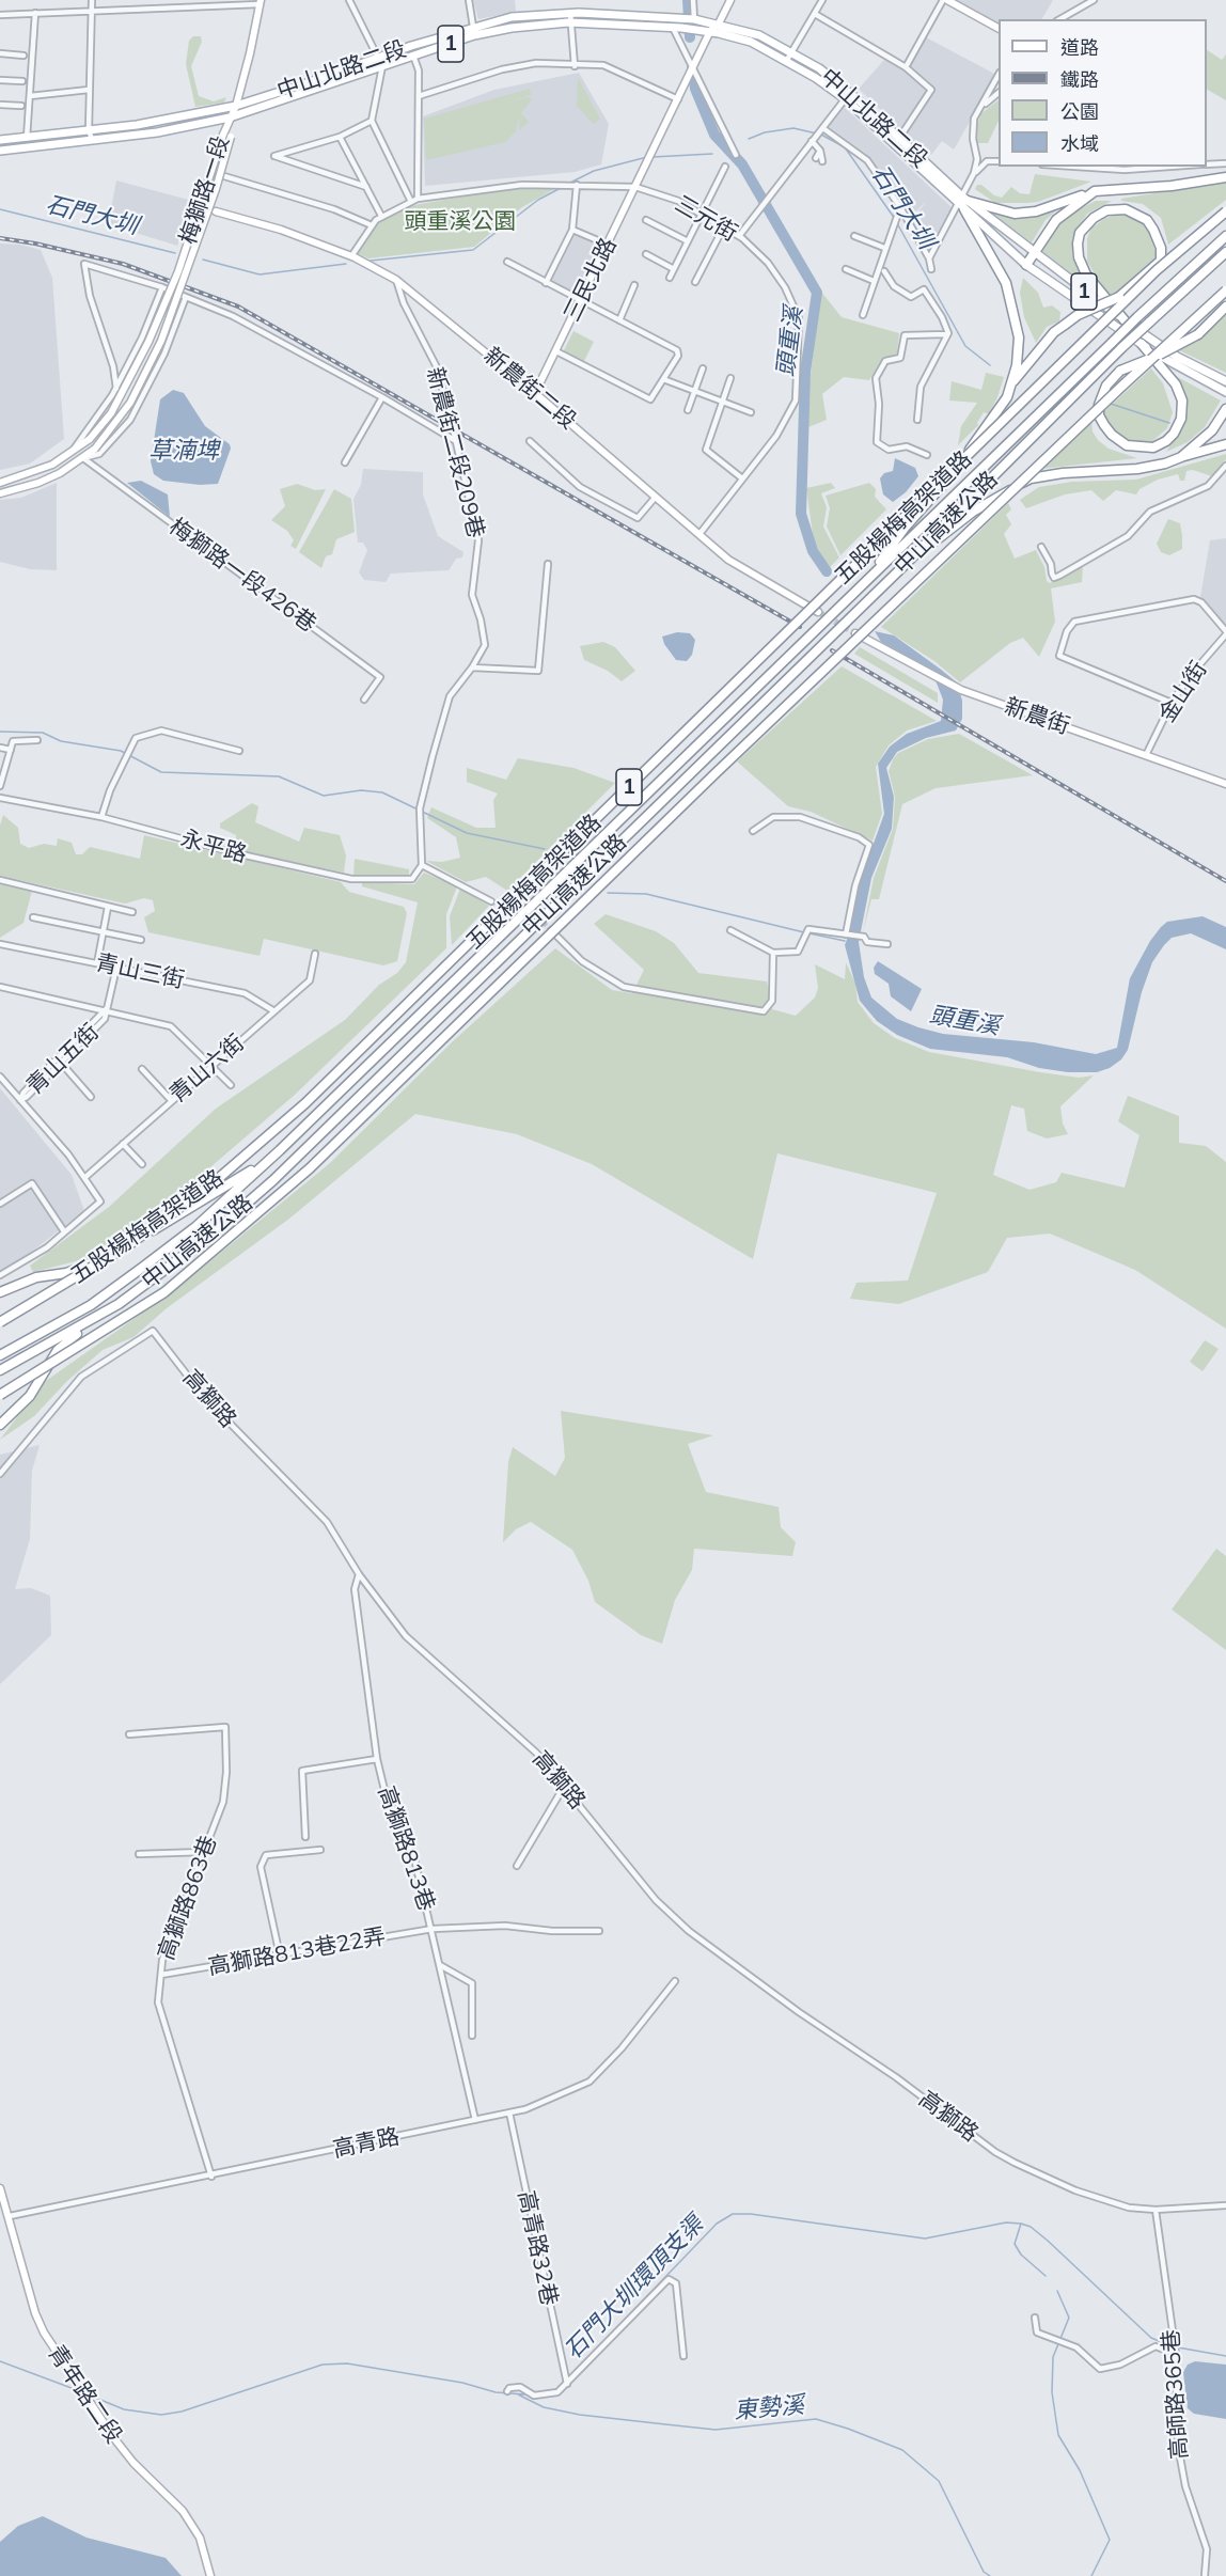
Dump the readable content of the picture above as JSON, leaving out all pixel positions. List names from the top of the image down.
{
  "streets": {
    "highway": ["1", "五股楊梅高架道路", "中山高速公路"],
    "main road": ["中山北路二段"],
    "street": [
      "梅獅路一段",
      "三元街",
      "三民北路",
      "新農街二段",
      "新農街二段209巷",
      "梅獅路一段426巷",
      "金山街",
      "新農街",
      "永平路",
      "青山三街",
      "青山五街",
      "青山六街",
      "高獅路",
      "高獅路813巷",
      "高獅路863巷",
      "高獅路813巷22弄",
      "高青路",
      "高青路32巷",
      "青年路二段",
      "高師路365巷"
    ]
  },
  "crossings": [
    ["1", "中山北路二段"],
    ["中山北路二段", "梅獅路一段"],
    ["梅獅路一段", "梅獅路一段426巷"],
    ["三元街", "三民北路"],
    ["三元街", "新農街二段"],
    ["三民北路", "新農街二段"],
    ["新農街二段", "新農街二段209巷"],
    ["新農街二段209巷", "永平路"],
    ["金山街", "新農街"],
    ["青山三街", "青山五街"],
    ["青山三街", "青山六街"],
    ["高獅路", "高獅路813巷"],
    ["高獅路", "高師路365巷"],
    ["高獅路813巷", "高獅路813巷22弄"],
    ["高獅路813巷", "高青路"],
    ["高獅路863巷", "高獅路813巷22弄"],
    ["高獅路863巷", "高青路"],
    ["高青路", "高青路32巷"],
    ["高青路", "青年路二段"]
  ],
  "water": [
    "石門大圳",
    "頭重溪",
    "草湳埤",
    "石門大圳環頂支渠",
    "東勢溪"
  ],
  "parks": ["頭重溪公園"],
  "legend": [
    "道路",
    "鐵路",
    "公園",
    "水域"
  ]
}
